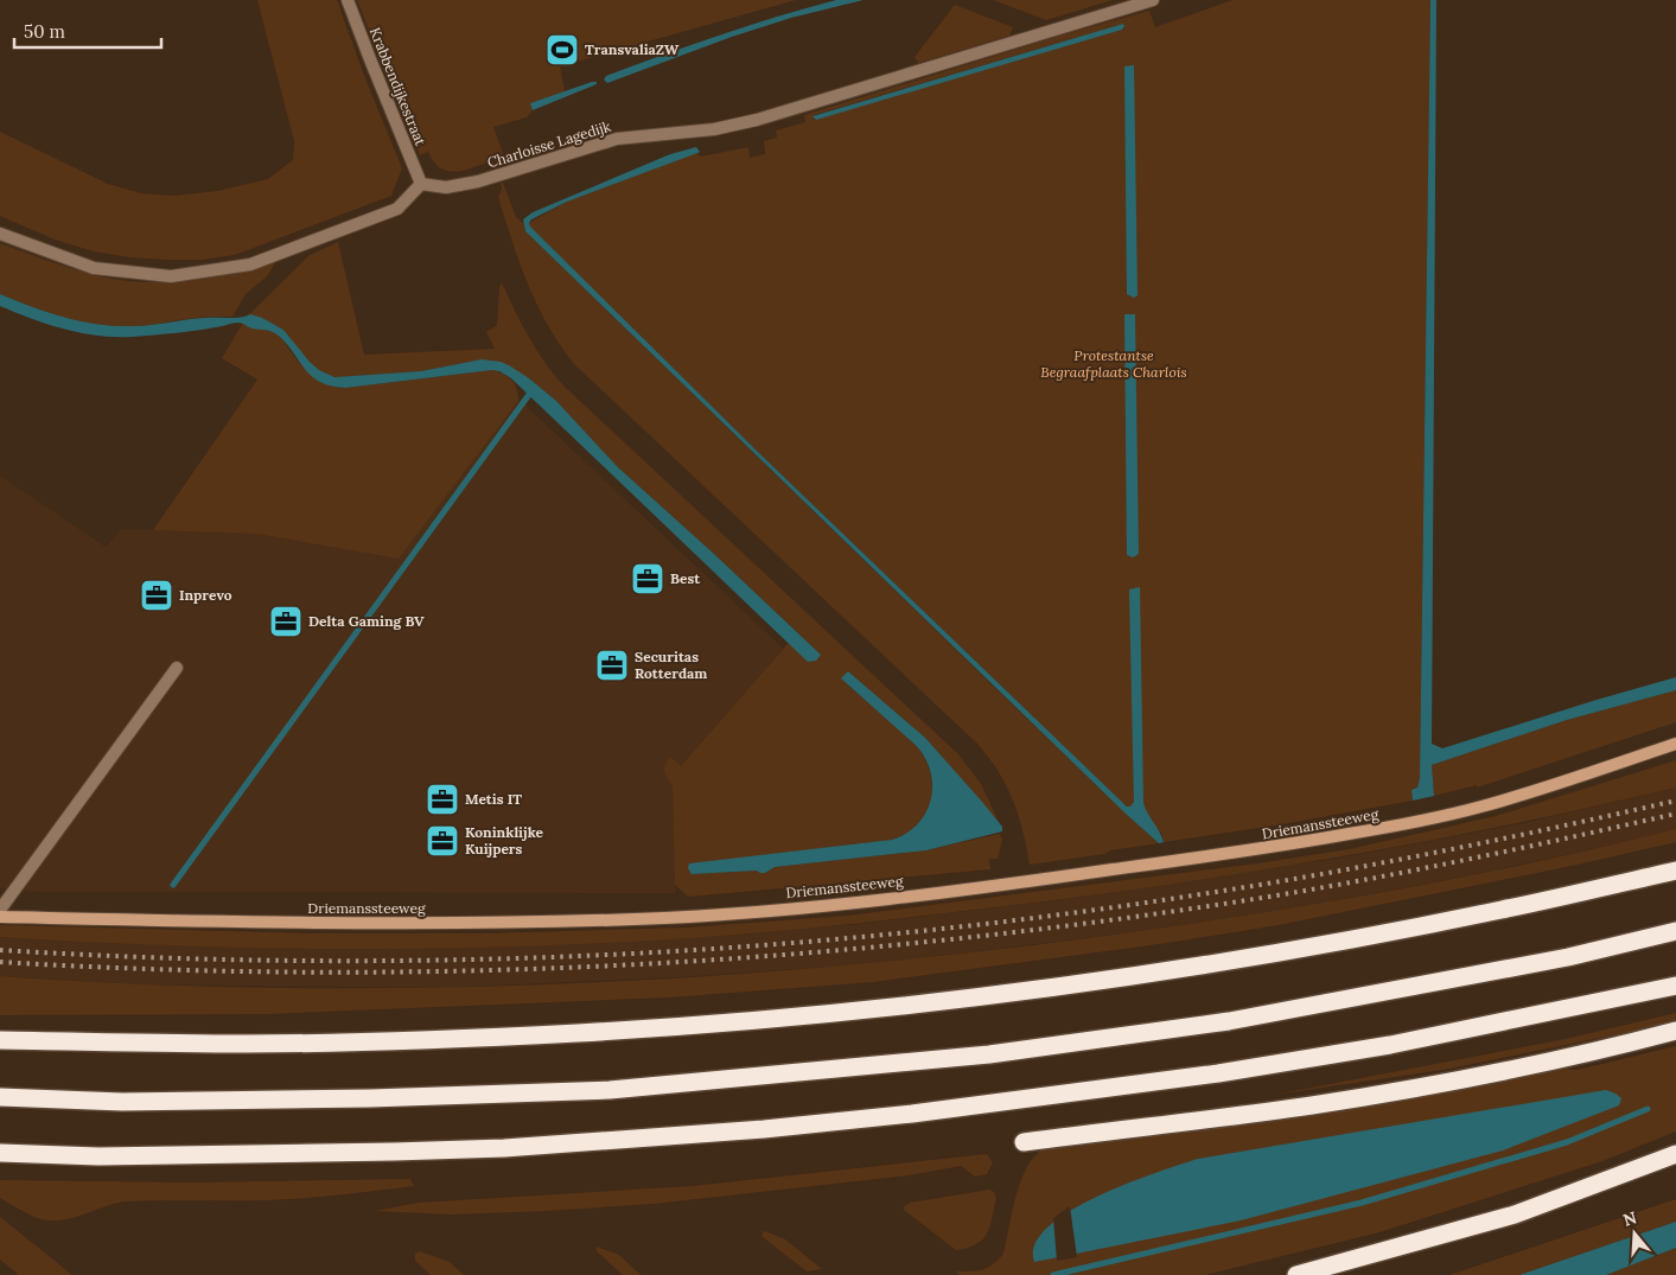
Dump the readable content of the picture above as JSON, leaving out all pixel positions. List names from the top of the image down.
{
  "streets": {
    "main road": ["Driemanssteeweg"],
    "street": ["Krabbendijkestraat", "Charloisse Lagedijk"]
  },
  "crossings": [
    ["Krabbendijkestraat", "Charloisse Lagedijk"]
  ],
  "parks": ["Protestantse Begraafplaats Charlois"],
  "places": {
    "sports": ["TransvaliaZW"],
    "office": [
      "Best",
      "Inprevo",
      "Delta Gaming BV",
      "Securitas Rotterdam",
      "Metis IT",
      "Koninklijke Kuijpers"
    ]
  },
  "scale_bar": "50 m",
  "north": "top"
}
